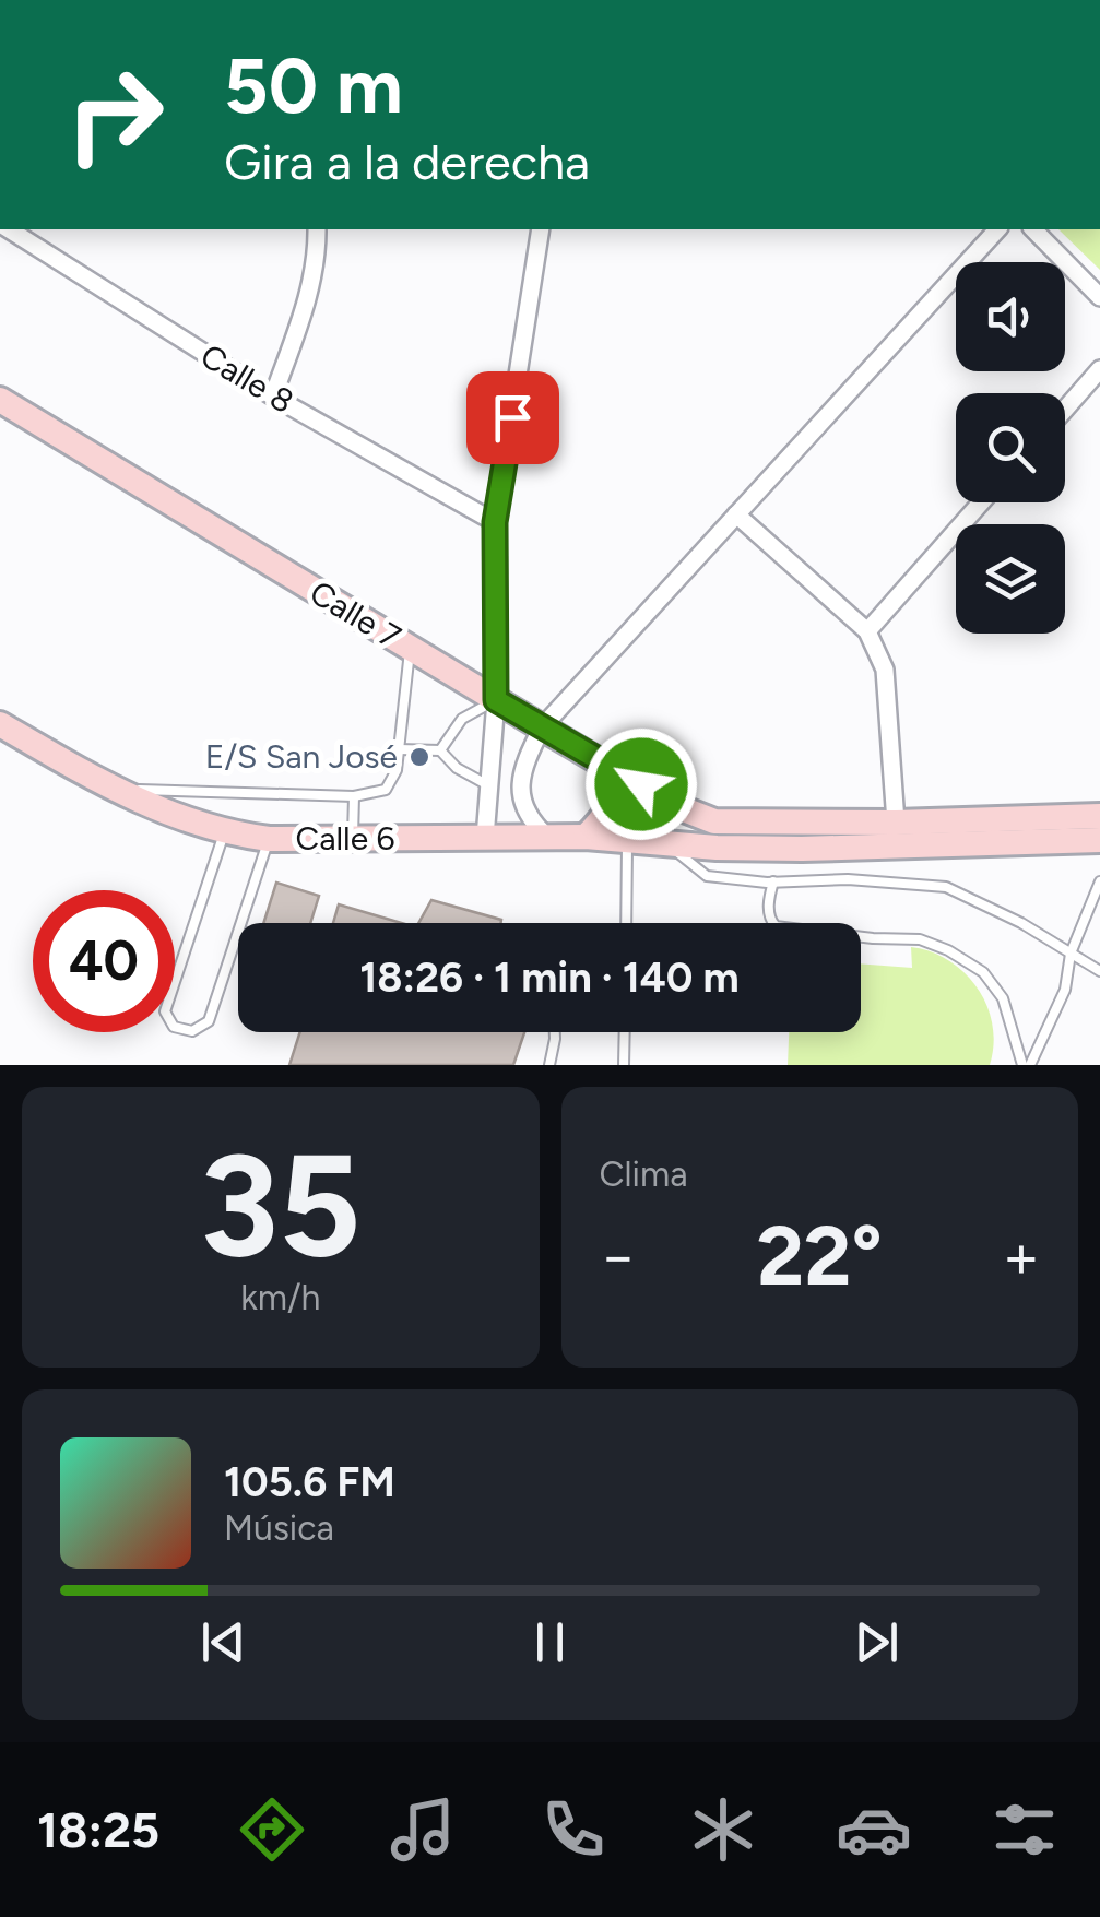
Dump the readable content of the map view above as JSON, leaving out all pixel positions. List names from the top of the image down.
{
  "streets": {
    "street": ["Calle 8", "Calle 7", "Calle 6"]
  },
  "crossings": [
    ["Calle 7", "Calle 6"]
  ],
  "places": ["E/S San José"],
  "page": {
    "turn": ["50 m", "Gira a la derecha"],
    "limit": "40",
    "trip": "18:26 · 1 min · 140 m",
    "tile": [
      ["35", "km/h"],
      "Clima"
    ],
    "heat": ["−", "22°", "+"],
    "song": ["105.6 FM", "Música"],
    "tabs": "18:25"
  }
}
